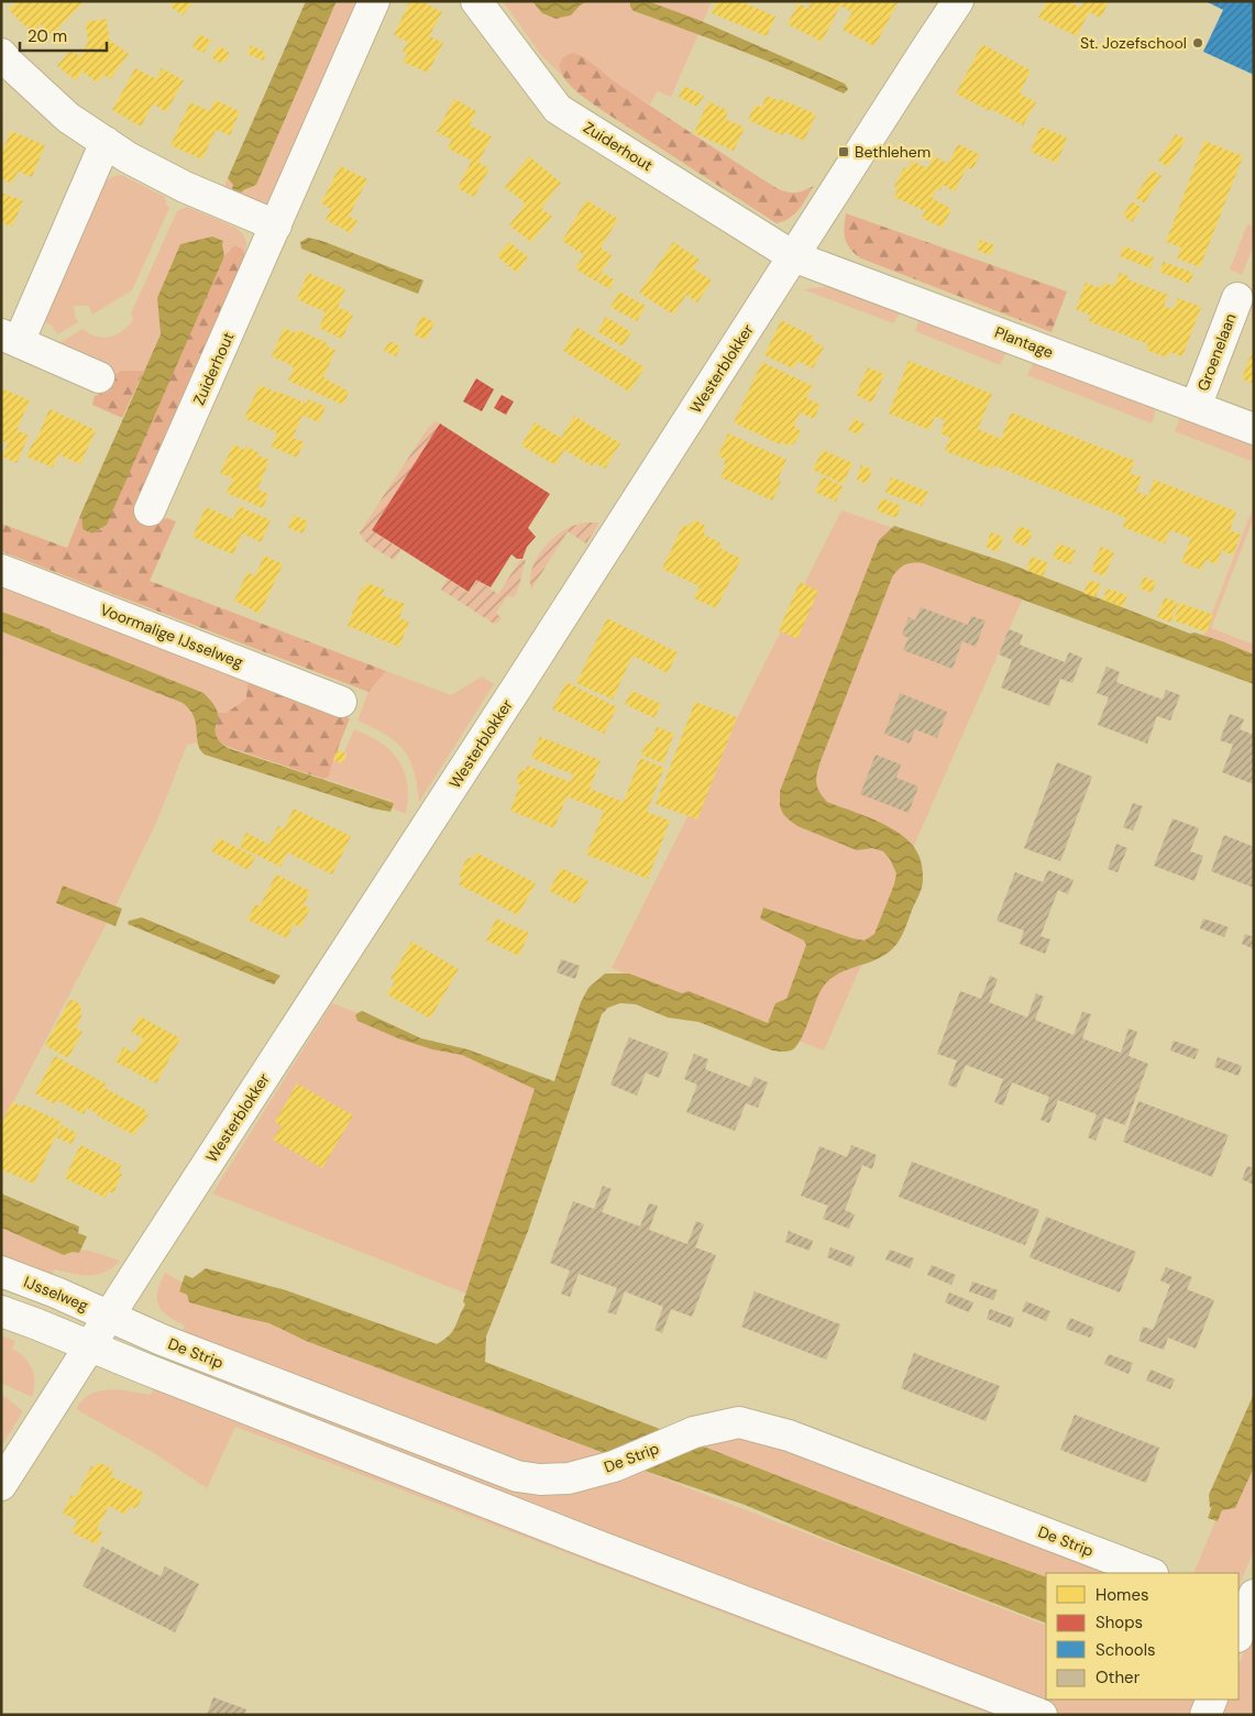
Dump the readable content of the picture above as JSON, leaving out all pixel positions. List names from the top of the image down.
{
  "streets": {
    "street": [
      "Zuiderhout",
      "Plantage",
      "Groenelaan",
      "Westerblokker",
      "Voormalige IJsselweg",
      "IJsselweg",
      "De Strip"
    ]
  },
  "crossings": [
    ["Zuiderhout", "Plantage"],
    ["Zuiderhout", "Westerblokker"],
    ["Plantage", "Groenelaan"],
    ["Plantage", "Westerblokker"],
    ["Westerblokker", "IJsselweg"],
    ["Westerblokker", "De Strip"],
    ["IJsselweg", "De Strip"]
  ],
  "places": {
    "other": ["St. Jozefschool"],
    "transit": ["Bethlehem"]
  },
  "legend": [
    "Homes",
    "Shops",
    "Schools",
    "Other"
  ],
  "scale_bar": "20 m"
}
